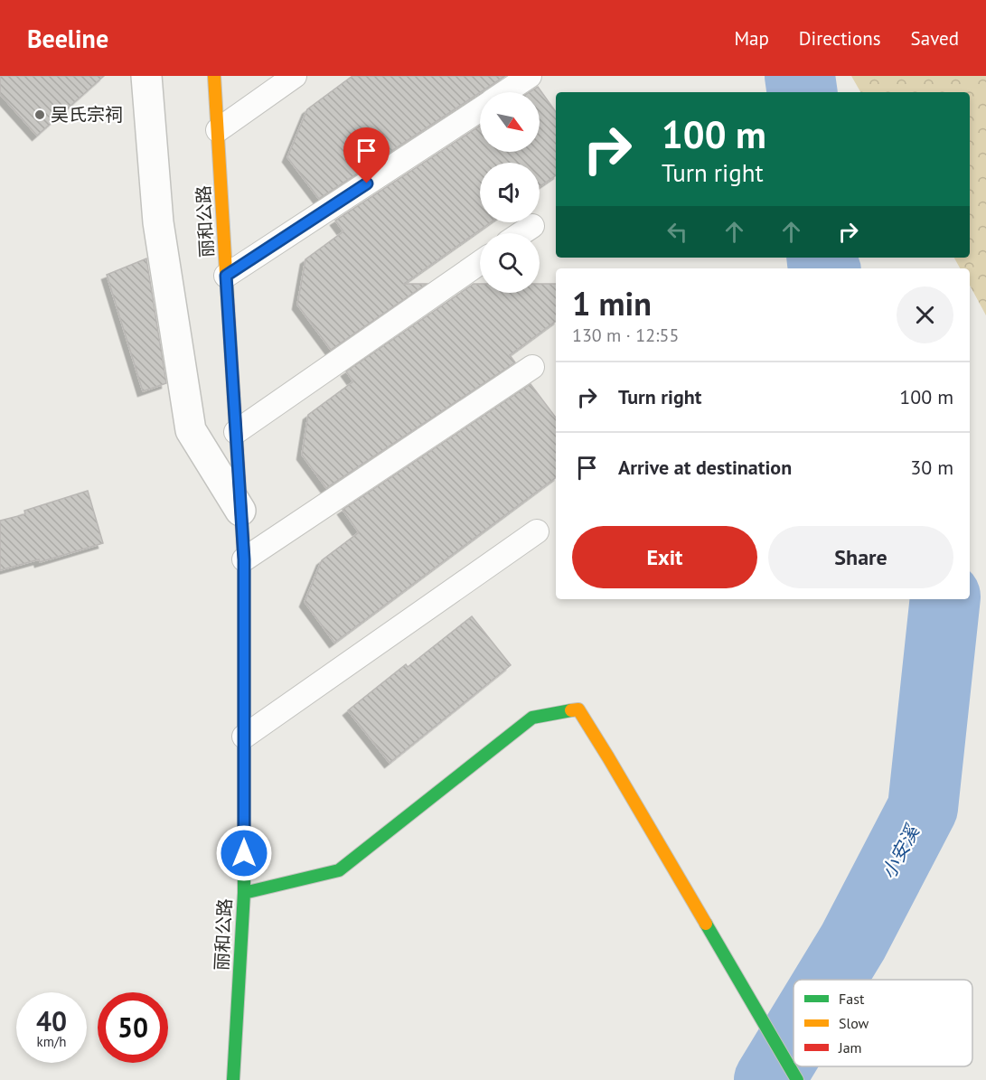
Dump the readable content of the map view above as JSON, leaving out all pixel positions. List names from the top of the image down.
{
  "streets": {
    "main road": ["丽和公路"]
  },
  "water": ["小安溪"],
  "places": ["吴氏宗祠"],
  "legend": ["Fast", "Slow", "Jam"],
  "north": "bottom right",
  "page": {
    "header": "Beeline",
    "nav": ["Map", "Directions", "Saved"],
    "turn": ["100 m", "Turn right"],
    "heading": ["1 min", "130 m · 12:55"],
    "list": [
      {
        "name": "Turn right",
        "value": "100 m"
      },
      {
        "name": "Arrive at destination",
        "value": "30 m"
      }
    ],
    "buttons": ["Exit", "Share"],
    "speed": "40 km/h",
    "limit": "50"
  }
}
